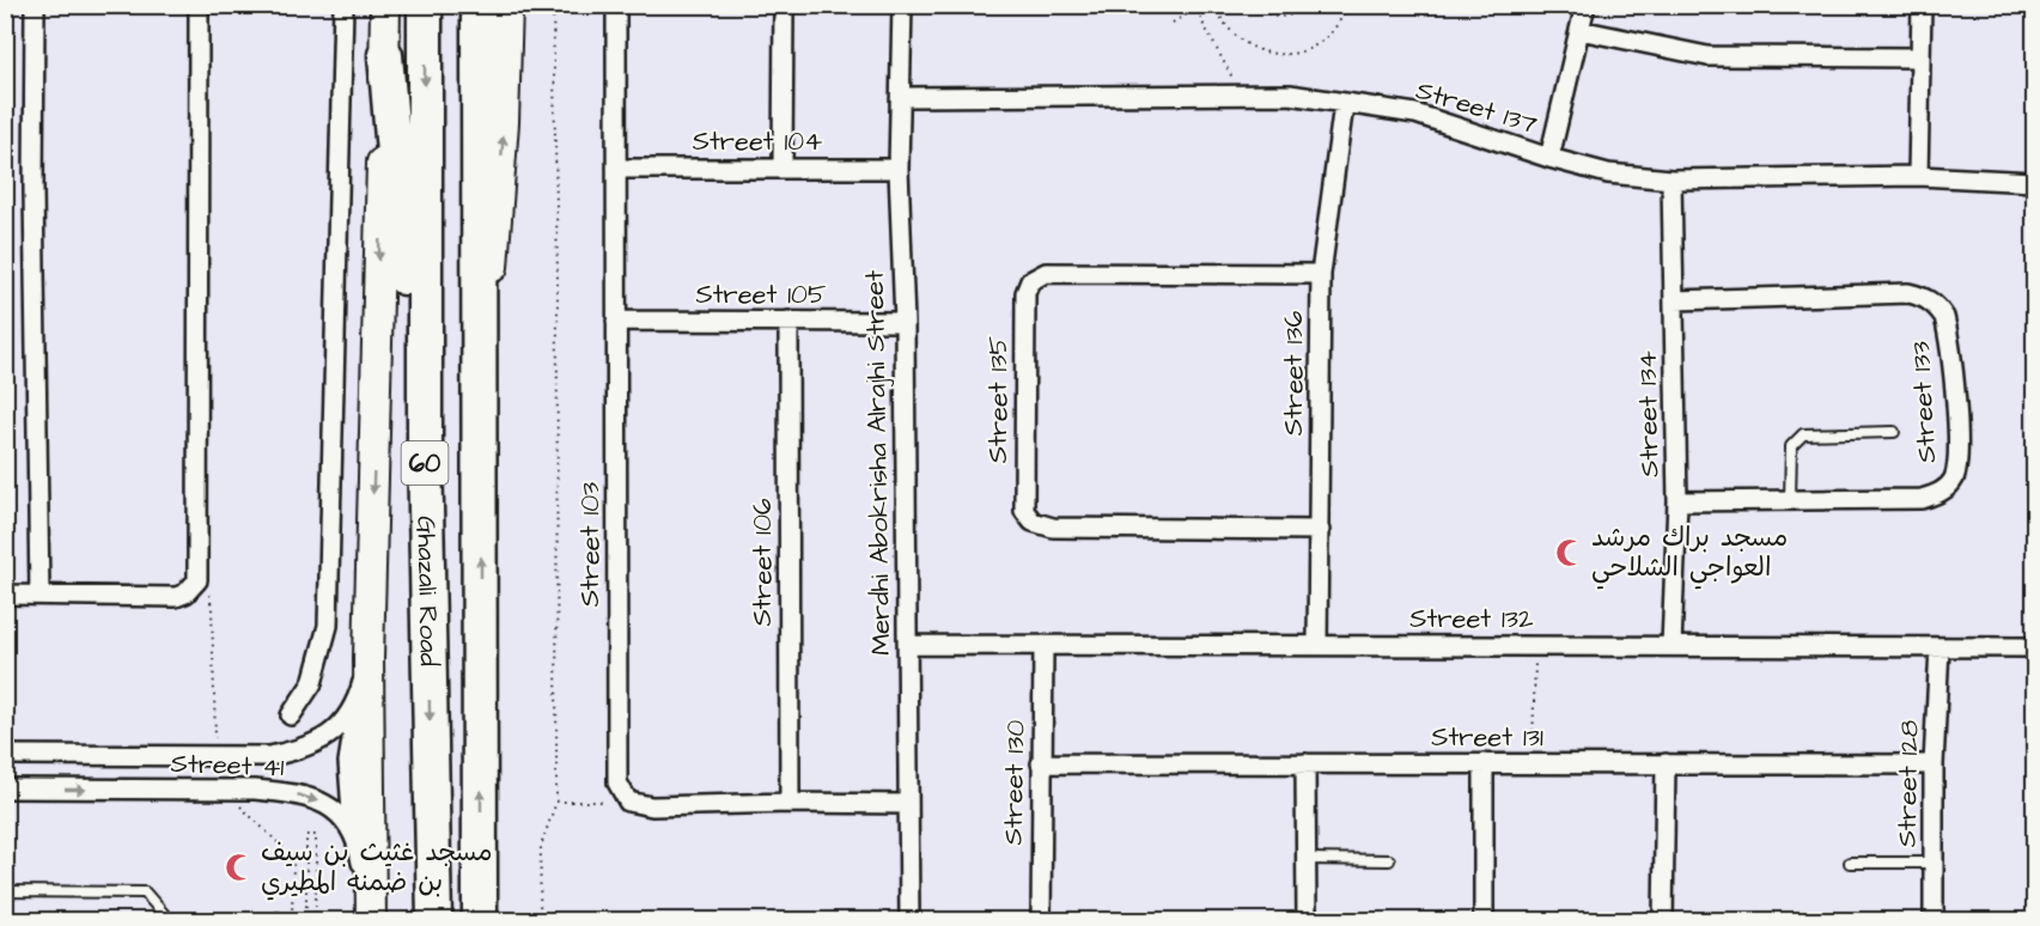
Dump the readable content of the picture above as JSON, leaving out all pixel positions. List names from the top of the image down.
{
  "streets": {
    "highway": ["60", "Ghazali Road"],
    "street": [
      "Street 137",
      "Street 104",
      "Street 105",
      "Street 136",
      "Street 135",
      "Street 133",
      "Street 134",
      "Merdhi Abokrisha Alrajhi Street",
      "Street 103",
      "Street 106",
      "Street 132",
      "Street 131",
      "Street 41",
      "Street 130",
      "Street 128"
    ]
  },
  "crossings": [
    ["Street 137", "Street 136"],
    ["Street 137", "Street 134"],
    ["Street 137", "Merdhi Abokrisha Alrajhi Street"],
    ["Street 104", "Merdhi Abokrisha Alrajhi Street"],
    ["Street 104", "Street 103"],
    ["Street 105", "Merdhi Abokrisha Alrajhi Street"],
    ["Street 105", "Street 103"],
    ["Street 105", "Street 106"],
    ["Street 136", "Street 135"],
    ["Street 136", "Street 132"],
    ["Street 133", "Street 134"],
    ["Street 134", "Street 132"],
    ["Merdhi Abokrisha Alrajhi Street", "Street 132"],
    ["Street 132", "Street 130"],
    ["Street 132", "Street 128"],
    ["Street 131", "Street 130"],
    ["Street 131", "Street 128"]
  ],
  "places": {
    "mosque": ["مسجد براك مرشد العواجي الشلاحي", "مسجد غثيث بن سيف بن ضمنه المطيري"]
  }
}
